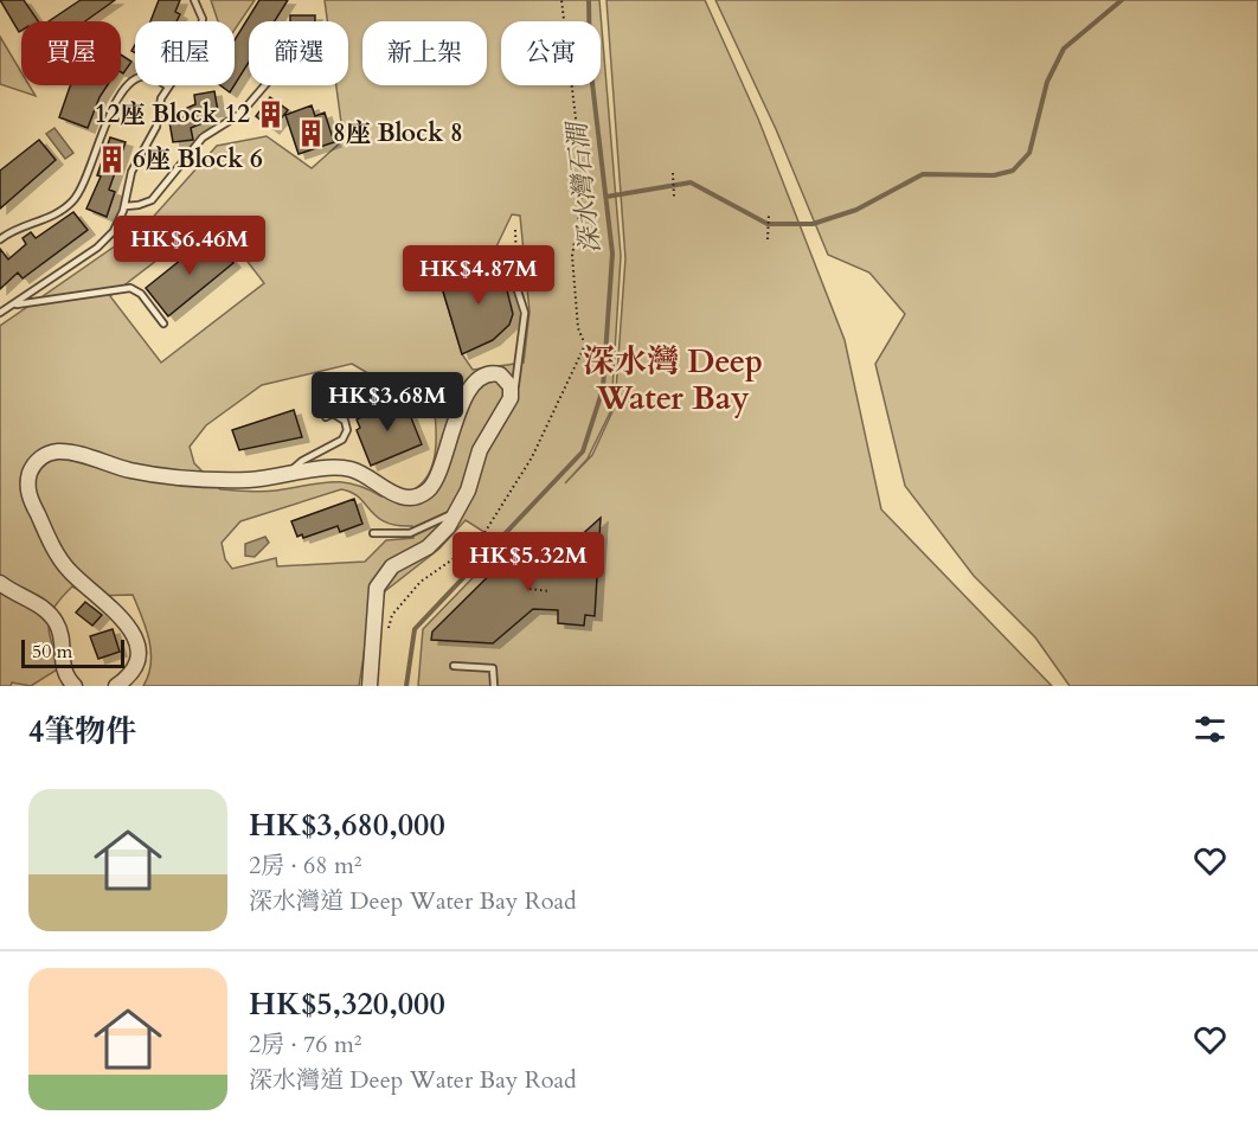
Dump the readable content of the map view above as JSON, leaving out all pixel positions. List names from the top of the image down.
{
  "districts": ["深水灣 Deep Water Bay"],
  "water": ["深水灣石澗"],
  "places": {
    "building": ["12座 Block 12", "8座 Block 8", "6座 Block 6"]
  },
  "scale_bar": "50 m",
  "page": {
    "chip": [
      "買屋",
      "租屋",
      "篩選",
      "新上架",
      "公寓"
    ],
    "price": [
      "HK$6.46M",
      "HK$4.87M",
      "HK$3.68M",
      "HK$5.32M"
    ],
    "scale": "50 m",
    "heading": "4筆物件",
    "list": [
      {
        "name": "HK$3,680,000",
        "note": "2房 · 68 m² · 深水灣道 Deep Water Bay Road"
      },
      {
        "name": "HK$5,320,000",
        "note": "2房 · 76 m² · 深水灣道 Deep Water Bay Road"
      }
    ]
  }
}
